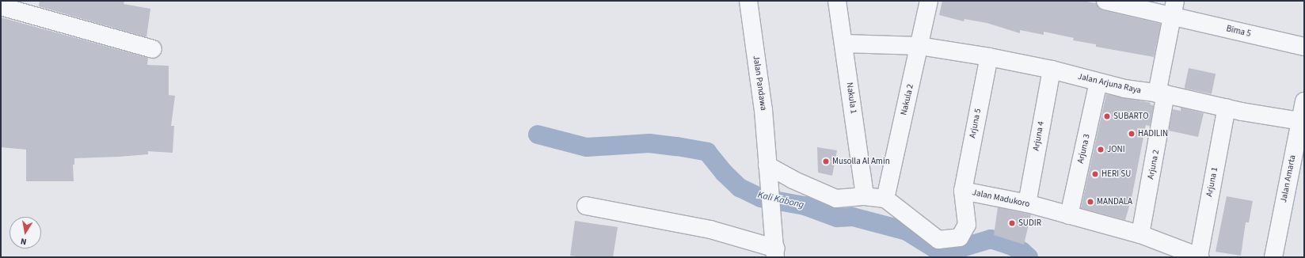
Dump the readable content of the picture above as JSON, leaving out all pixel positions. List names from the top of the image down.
{
  "streets": {
    "street": [
      "Bima 5",
      "Jalan Pandawa",
      "Jalan Arjuna Raya",
      "Nakula 1",
      "Nakula 2",
      "Arjuna 5",
      "Arjuna 4",
      "Arjuna 3",
      "Arjuna 2",
      "Jalan Amarta",
      "Arjuna 1",
      "Jalan Madukoro"
    ]
  },
  "crossings": [
    ["Bima 5", "Arjuna 2"],
    ["Jalan Arjuna Raya", "Nakula 1"],
    ["Jalan Arjuna Raya", "Nakula 2"],
    ["Jalan Arjuna Raya", "Arjuna 5"],
    ["Jalan Arjuna Raya", "Arjuna 4"],
    ["Jalan Arjuna Raya", "Arjuna 3"],
    ["Jalan Arjuna Raya", "Arjuna 2"],
    ["Jalan Arjuna Raya", "Jalan Amarta"],
    ["Jalan Arjuna Raya", "Arjuna 1"],
    ["Nakula 2", "Jalan Madukoro"],
    ["Arjuna 5", "Jalan Madukoro"],
    ["Arjuna 4", "Jalan Madukoro"],
    ["Arjuna 3", "Jalan Madukoro"],
    ["Arjuna 2", "Jalan Madukoro"],
    ["Arjuna 1", "Jalan Madukoro"]
  ],
  "water": ["Kali Kabong"],
  "places": [
    "SUBARTO",
    "HADILIN",
    "JONI",
    "Musolla Al Amin",
    "HERI SU",
    "MANDALA",
    "SUDIR"
  ],
  "north": "bottom"
}
